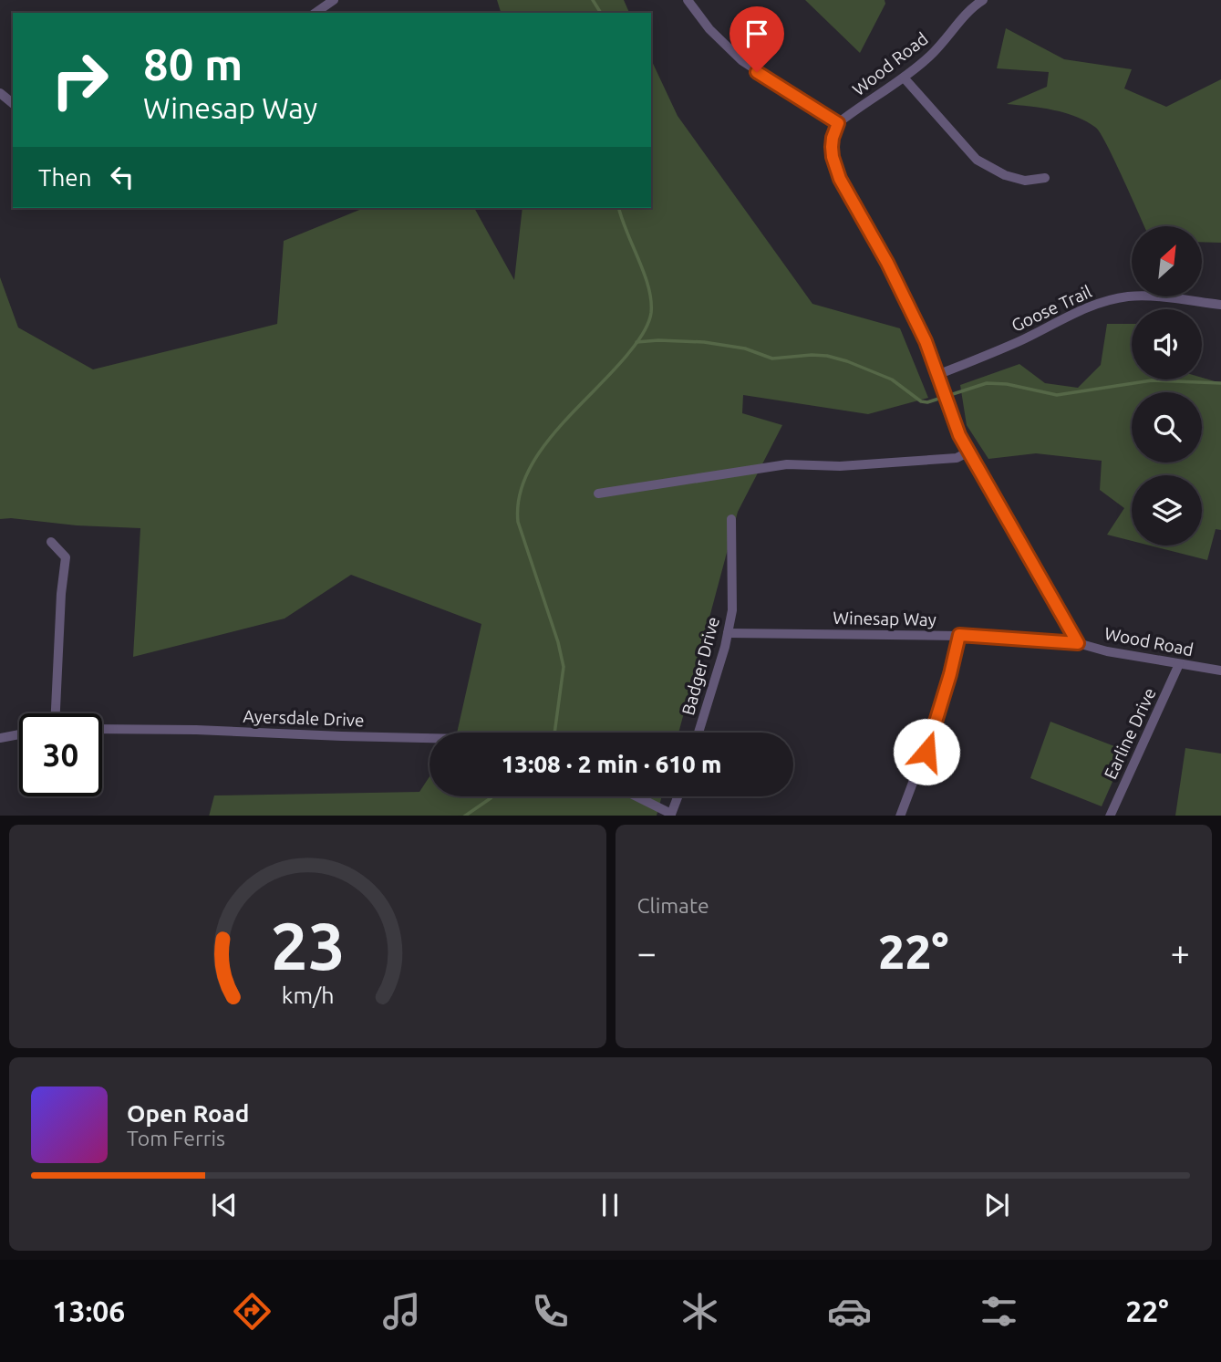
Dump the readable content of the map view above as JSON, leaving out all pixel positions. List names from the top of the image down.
{
  "streets": {
    "street": [
      "Wood Road",
      "Goose Trail",
      "Winesap Way",
      "Badger Drive",
      "Ayersdale Drive",
      "Earline Drive"
    ]
  },
  "crossings": [
    ["Wood Road", "Goose Trail"],
    ["Wood Road", "Winesap Way"],
    ["Wood Road", "Earline Drive"],
    ["Winesap Way", "Badger Drive"]
  ],
  "north": "top right",
  "page": {
    "turn": ["80 m", "Winesap Way"],
    "then": "Then",
    "limit": "30",
    "trip": "13:08 · 2 min · 610 m",
    "tile": "Climate",
    "heat": ["−", "22°", "+"],
    "song": ["Open Road", "Tom Ferris"],
    "tabs": ["13:06", "22°"],
    "gauge": ["23", "km/h"]
  }
}
